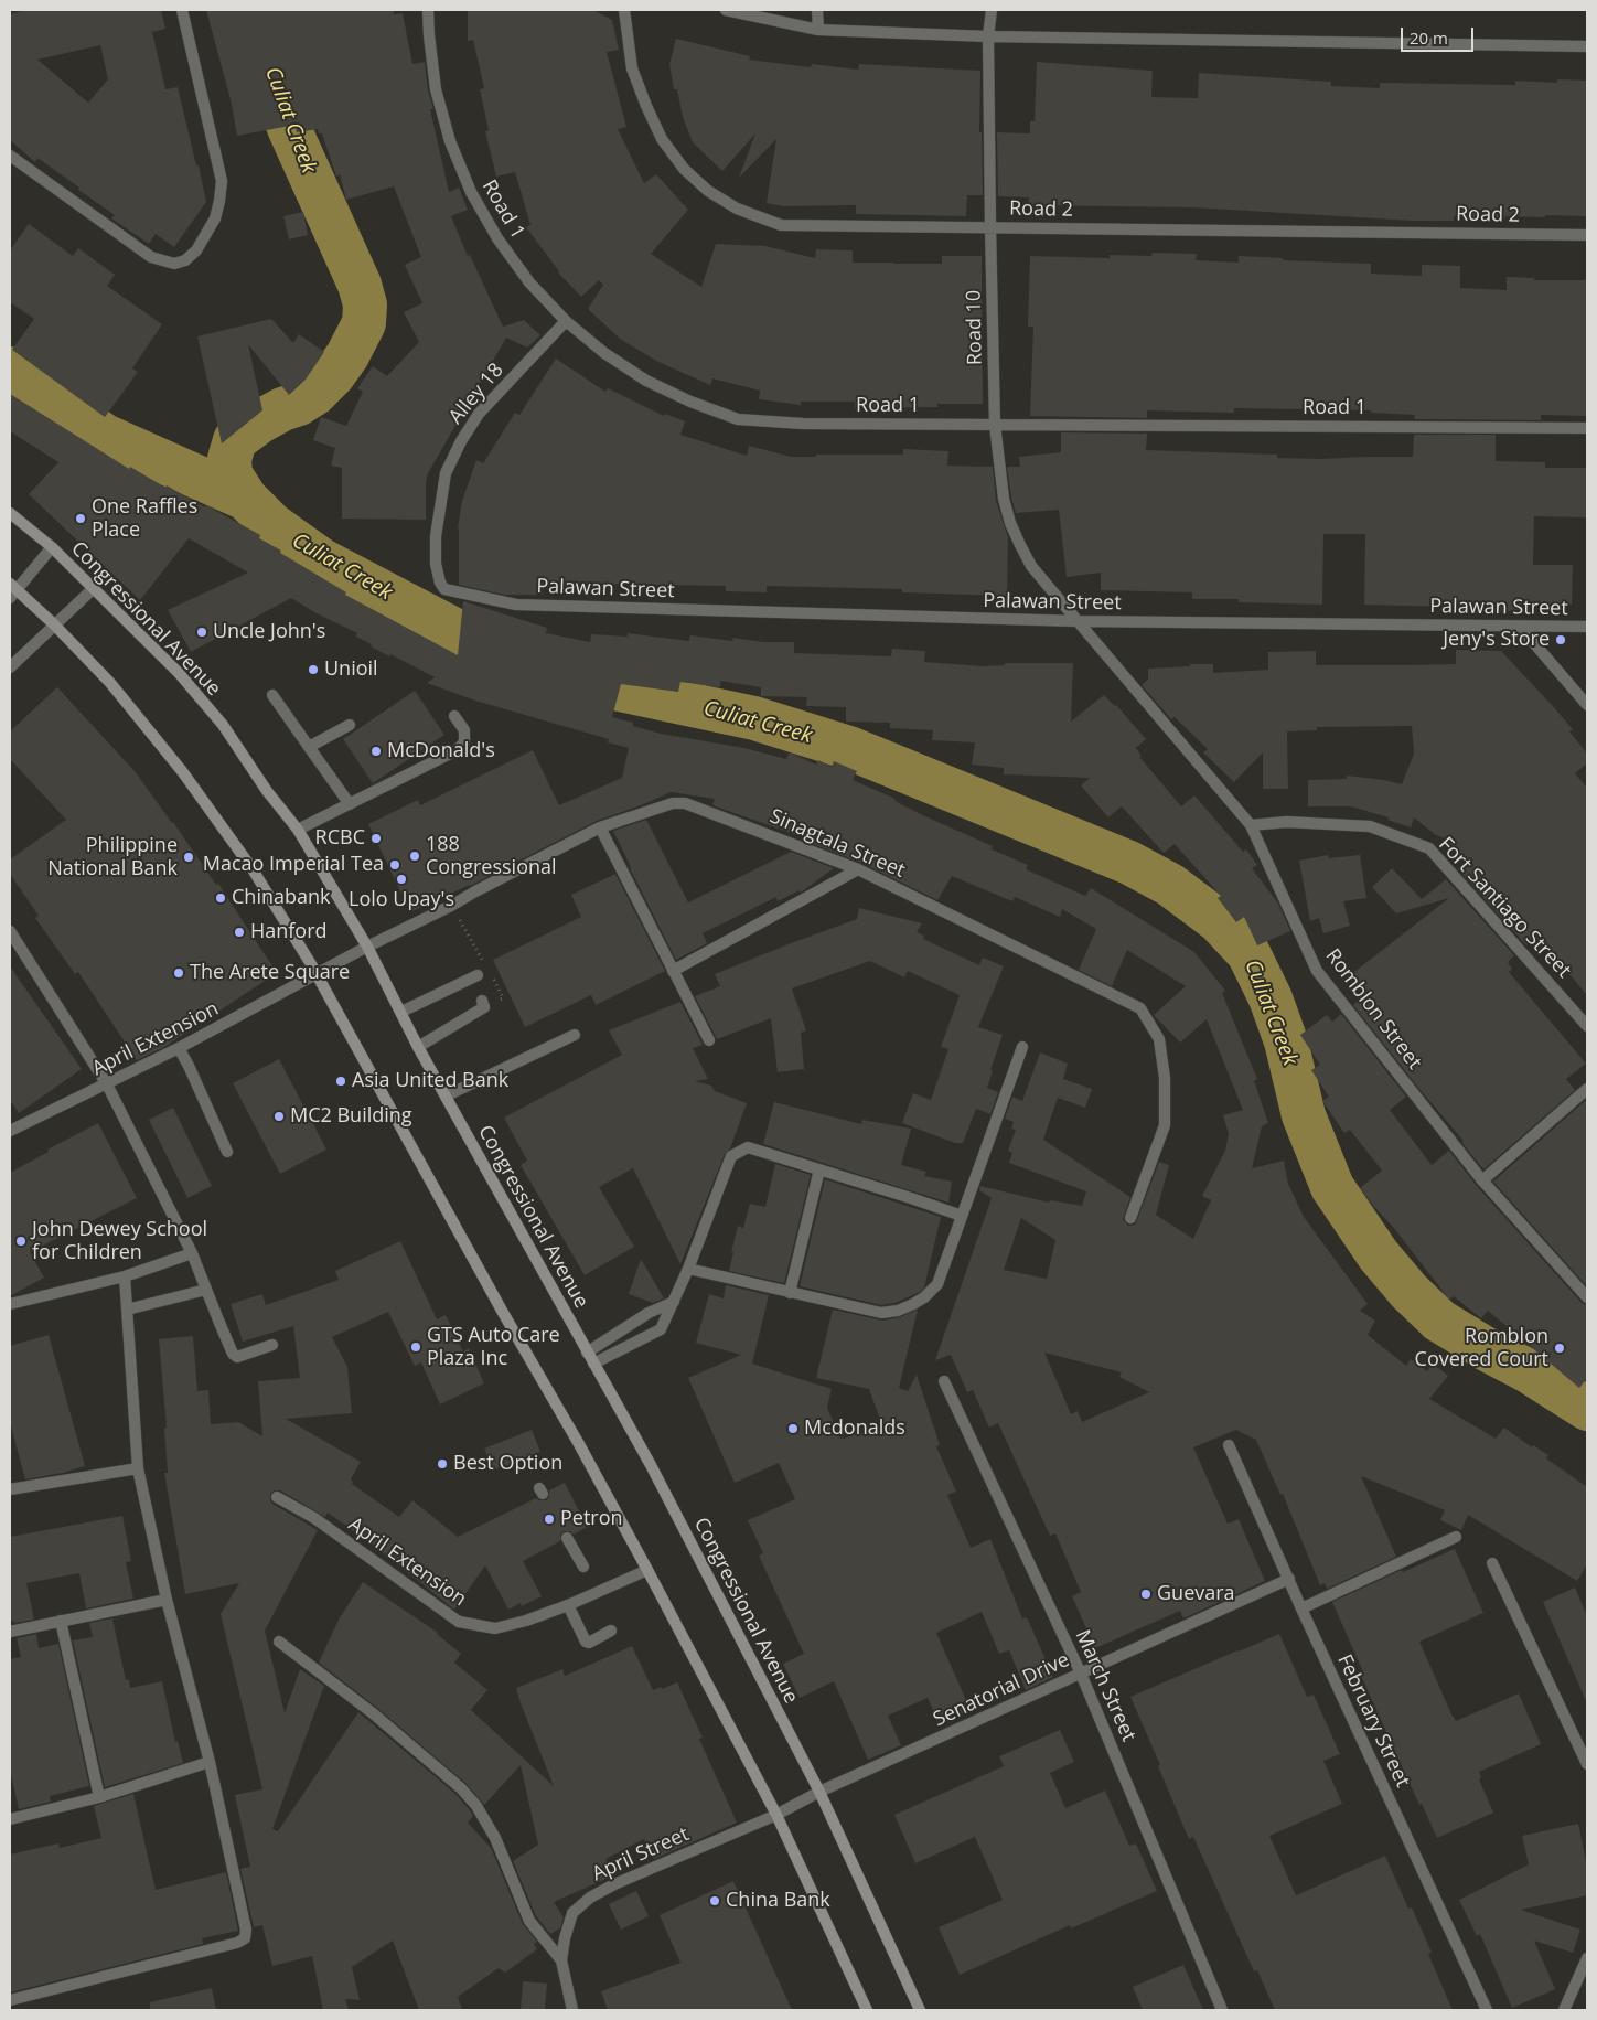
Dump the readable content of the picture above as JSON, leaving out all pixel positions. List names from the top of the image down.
{
  "streets": {
    "main road": ["Congressional Avenue"],
    "street": [
      "Road 1",
      "Road 2",
      "Road 10",
      "Alley 18",
      "Palawan Street",
      "Sinagtala Street",
      "Fort Santiago Street",
      "Romblon Street",
      "April Extension",
      "March Street",
      "Senatorial Drive",
      "February Street",
      "April Street"
    ]
  },
  "crossings": [
    ["Road 1", "Road 10"],
    ["Road 1", "Alley 18"],
    ["Road 2", "Road 10"],
    ["Road 10", "Palawan Street"],
    ["Road 10", "Romblon Street"],
    ["Alley 18", "Palawan Street"],
    ["Palawan Street", "Romblon Street"],
    ["Congressional Avenue", "Sinagtala Street"],
    ["Congressional Avenue", "Senatorial Drive"],
    ["Congressional Avenue", "April Street"],
    ["Sinagtala Street", "April Extension"],
    ["Fort Santiago Street", "Romblon Street"],
    ["March Street", "Senatorial Drive"],
    ["Senatorial Drive", "February Street"],
    ["Senatorial Drive", "April Street"]
  ],
  "water": ["Culiat Creek"],
  "places": [
    "One Raffles Place",
    "Uncle John's",
    "Jeny's Store",
    "Unioil",
    "McDonald's",
    "RCBC",
    "188 Congressional",
    "Philippine National Bank",
    "Macao Imperial Tea",
    "Lolo Upay's",
    "Chinabank",
    "Hanford",
    "The Arete Square",
    "Asia United Bank",
    "MC2 Building",
    "John Dewey School for Children",
    "GTS Auto Care Plaza Inc",
    "Romblon Covered Court",
    "Mcdonalds",
    "Best Option",
    "Petron",
    "Guevara",
    "China Bank"
  ],
  "scale_bar": "20 m"
}
